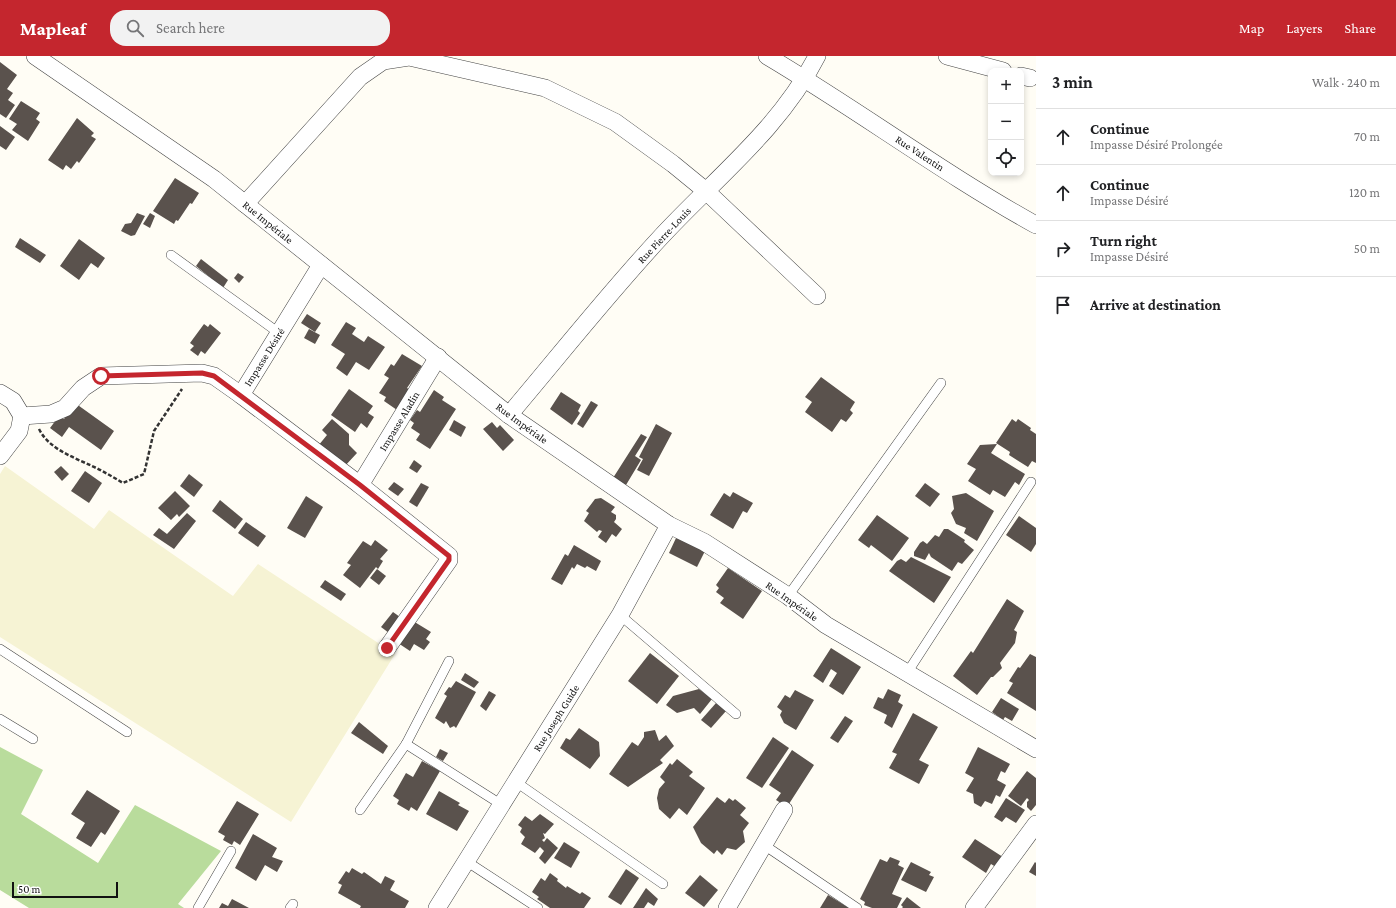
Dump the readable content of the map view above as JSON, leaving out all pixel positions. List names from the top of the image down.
{
  "streets": {
    "street": [
      "Rue Valentin",
      "Rue Impériale",
      "Rue Pierre-Louis",
      "Impasse Désiré",
      "Impasse Aladin",
      "Rue Joseph Guide"
    ]
  },
  "crossings": [
    ["Rue Valentin", "Rue Pierre-Louis"],
    ["Rue Impériale", "Rue Pierre-Louis"],
    ["Rue Impériale", "Impasse Désiré"],
    ["Rue Impériale", "Impasse Aladin"],
    ["Rue Impériale", "Rue Joseph Guide"],
    ["Impasse Désiré", "Impasse Aladin"]
  ],
  "scale_bar": "50 m",
  "page": {
    "header": "Mapleaf",
    "search": "Search here",
    "nav": ["Map", "Layers", "Share"],
    "heading": ["3 min", "Walk · 240 m"],
    "map_buttons": ["+", "−"],
    "list": [
      ["Continue", "Impasse Désiré Prolongée", "70 m"],
      ["Continue", "Impasse Désiré", "120 m"],
      ["Turn right", "Impasse Désiré", "50 m"],
      "Arrive at destination"
    ],
    "scale": "50 m"
  }
}
